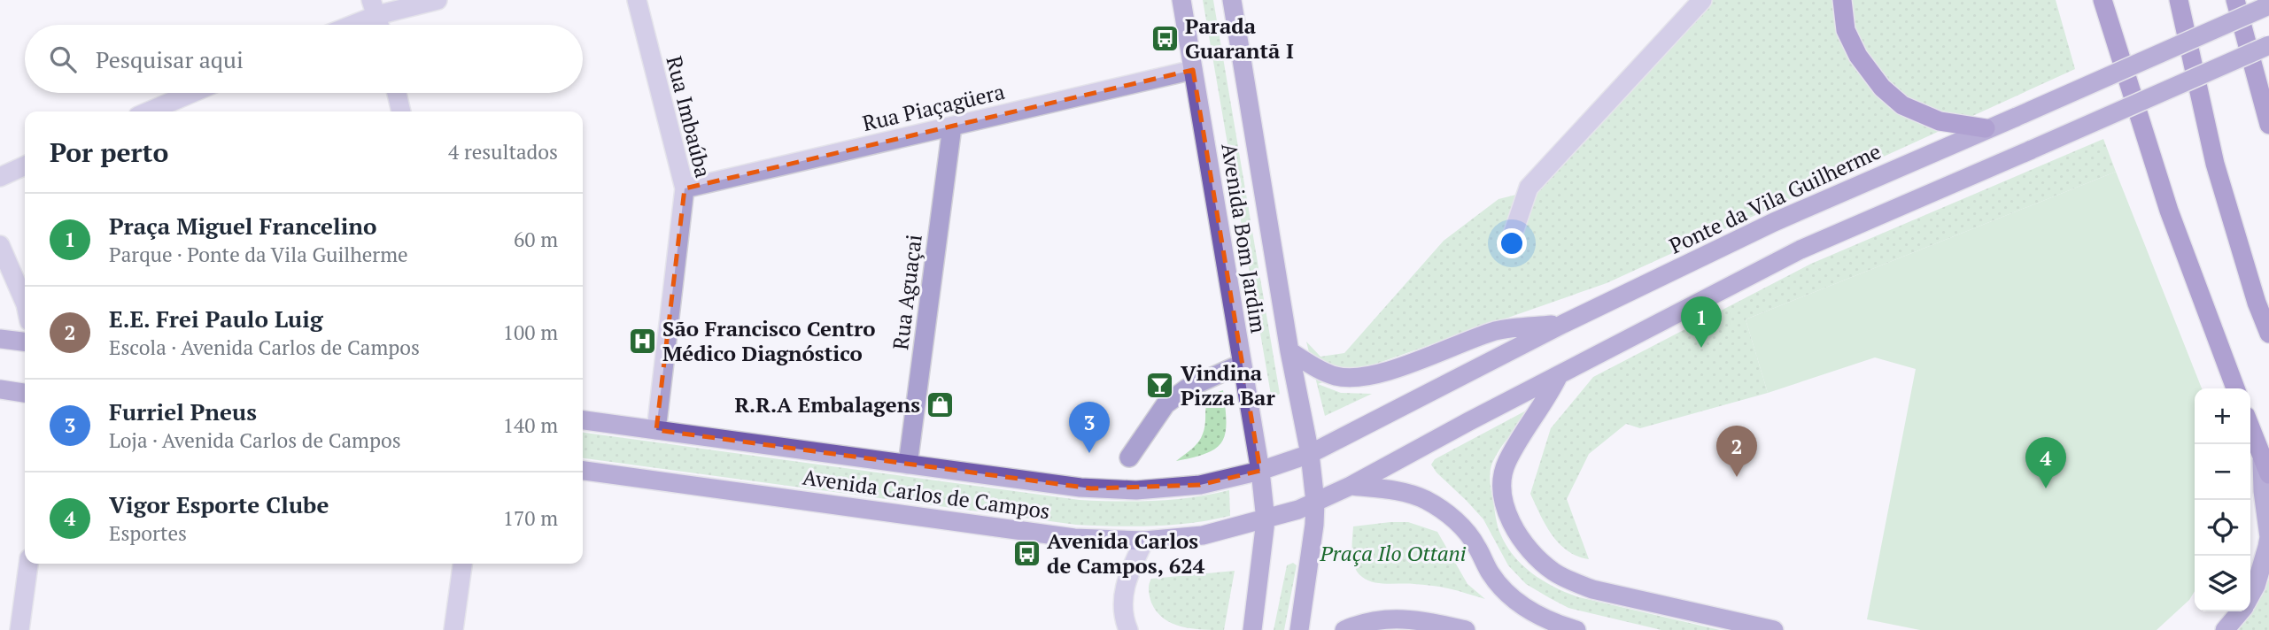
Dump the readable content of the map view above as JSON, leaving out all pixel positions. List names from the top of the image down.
{
  "streets": {
    "main road": ["Ponte da Vila Guilherme", "Avenida Bom Jardim", "Avenida Carlos de Campos"],
    "street": ["Rua Piaçagüera", "Rua Imbaúba", "Rua Aguaçai"]
  },
  "crossings": [
    ["Rua Piaçagüera", "Rua Imbaúba"],
    ["Rua Piaçagüera", "Avenida Bom Jardim"],
    ["Rua Piaçagüera", "Rua Aguaçai"],
    ["Rua Imbaúba", "Avenida Carlos de Campos"],
    ["Ponte da Vila Guilherme", "Avenida Bom Jardim"],
    ["Ponte da Vila Guilherme", "Avenida Carlos de Campos"],
    ["Avenida Bom Jardim", "Avenida Carlos de Campos"],
    ["Rua Aguaçai", "Avenida Carlos de Campos"]
  ],
  "parks": ["Praça Ilo Ottani"],
  "places": {
    "bus stop": ["Parada Guarantã I", "Avenida Carlos de Campos, 624"],
    "hospital": ["São Francisco Centro Médico Diagnóstico"],
    "bar": ["Vindina Pizza Bar"],
    "shop": ["R.R.A Embalagens"]
  },
  "page": {
    "search": "Pesquisar aqui",
    "heading": ["Por perto", "4 resultados"],
    "list": [
      {
        "mark": "1",
        "name": "Praça Miguel Francelino",
        "note": "Parque · Ponte da Vila Guilherme",
        "value": "60 m"
      },
      {
        "mark": "2",
        "name": "E.E. Frei Paulo Luig",
        "note": "Escola · Avenida Carlos de Campos",
        "value": "100 m"
      },
      {
        "mark": "3",
        "name": "Furriel Pneus",
        "note": "Loja · Avenida Carlos de Campos",
        "value": "140 m"
      },
      {
        "mark": "4",
        "name": "Vigor Esporte Clube",
        "note": "Esportes",
        "value": "170 m"
      }
    ],
    "pins": [
      "1",
      "3",
      "2",
      "4"
    ],
    "map_buttons": ["+", "−"]
  }
}
